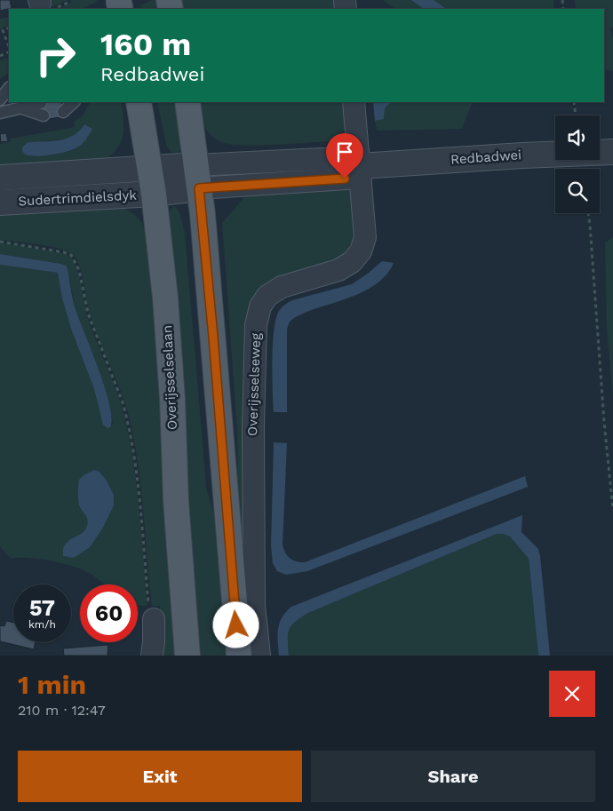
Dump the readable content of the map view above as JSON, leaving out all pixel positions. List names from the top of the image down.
{
  "streets": {
    "main road": ["Overijsselselaan"],
    "street": ["Redbadwei", "Sudertrimdielsdyk", "Overijsselseweg"]
  },
  "crossings": [
    ["Redbadwei", "Sudertrimdielsdyk"],
    ["Redbadwei", "Overijsselseweg"],
    ["Sudertrimdielsdyk", "Overijsselselaan"]
  ],
  "page": {
    "turn": ["160 m", "Redbadwei"],
    "speed": "57 km/h",
    "limit": "60",
    "heading": ["1 min", "210 m · 12:47"],
    "buttons": ["Exit", "Share"]
  }
}
